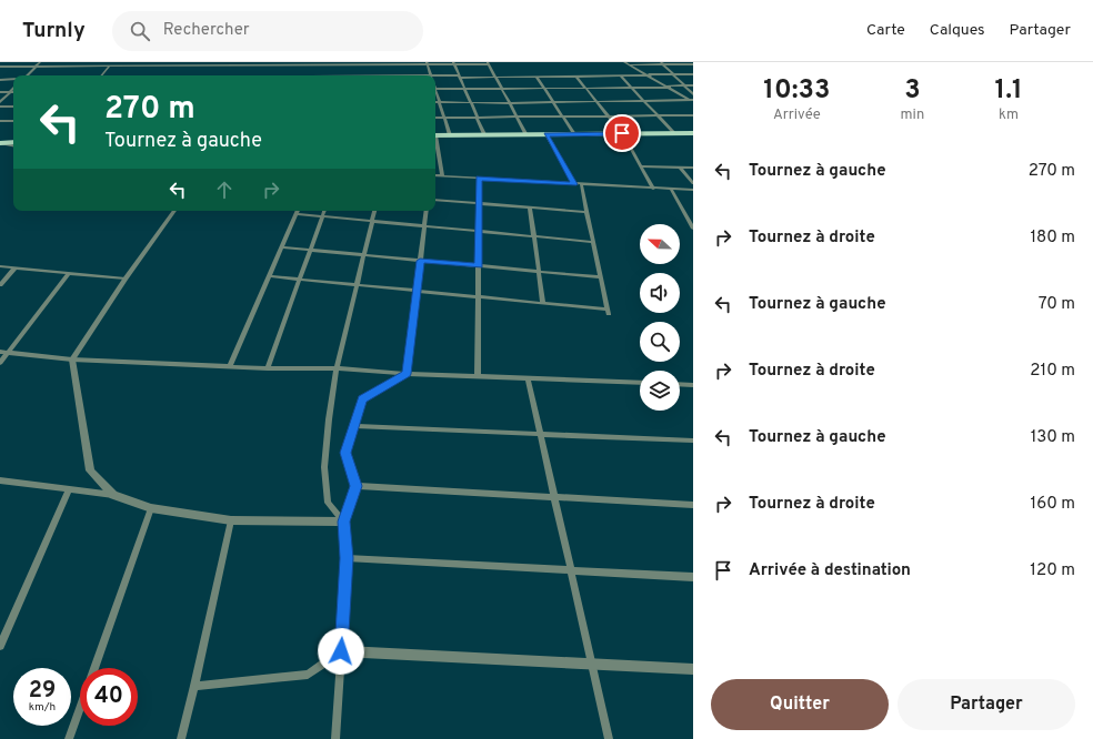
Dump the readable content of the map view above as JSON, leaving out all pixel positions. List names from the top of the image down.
{
  "north": "left",
  "page": {
    "header": "Turnly",
    "search": "Rechercher",
    "nav": ["Carte", "Calques", "Partager"],
    "eta": [
      "10:33",
      "Arrivée",
      "3",
      "min",
      "1.1",
      "km"
    ],
    "turn": ["270 m", "Tournez à gauche"],
    "list": [
      {
        "name": "Tournez à gauche",
        "value": "270 m"
      },
      {
        "name": "Tournez à droite",
        "value": "180 m"
      },
      {
        "name": "Tournez à gauche",
        "value": "70 m"
      },
      {
        "name": "Tournez à droite",
        "value": "210 m"
      },
      {
        "name": "Tournez à gauche",
        "value": "130 m"
      },
      {
        "name": "Tournez à droite",
        "value": "160 m"
      },
      {
        "name": "Arrivée à destination",
        "value": "120 m"
      }
    ],
    "speed": "29 km/h",
    "limit": "40",
    "buttons": ["Quitter", "Partager"]
  }
}
